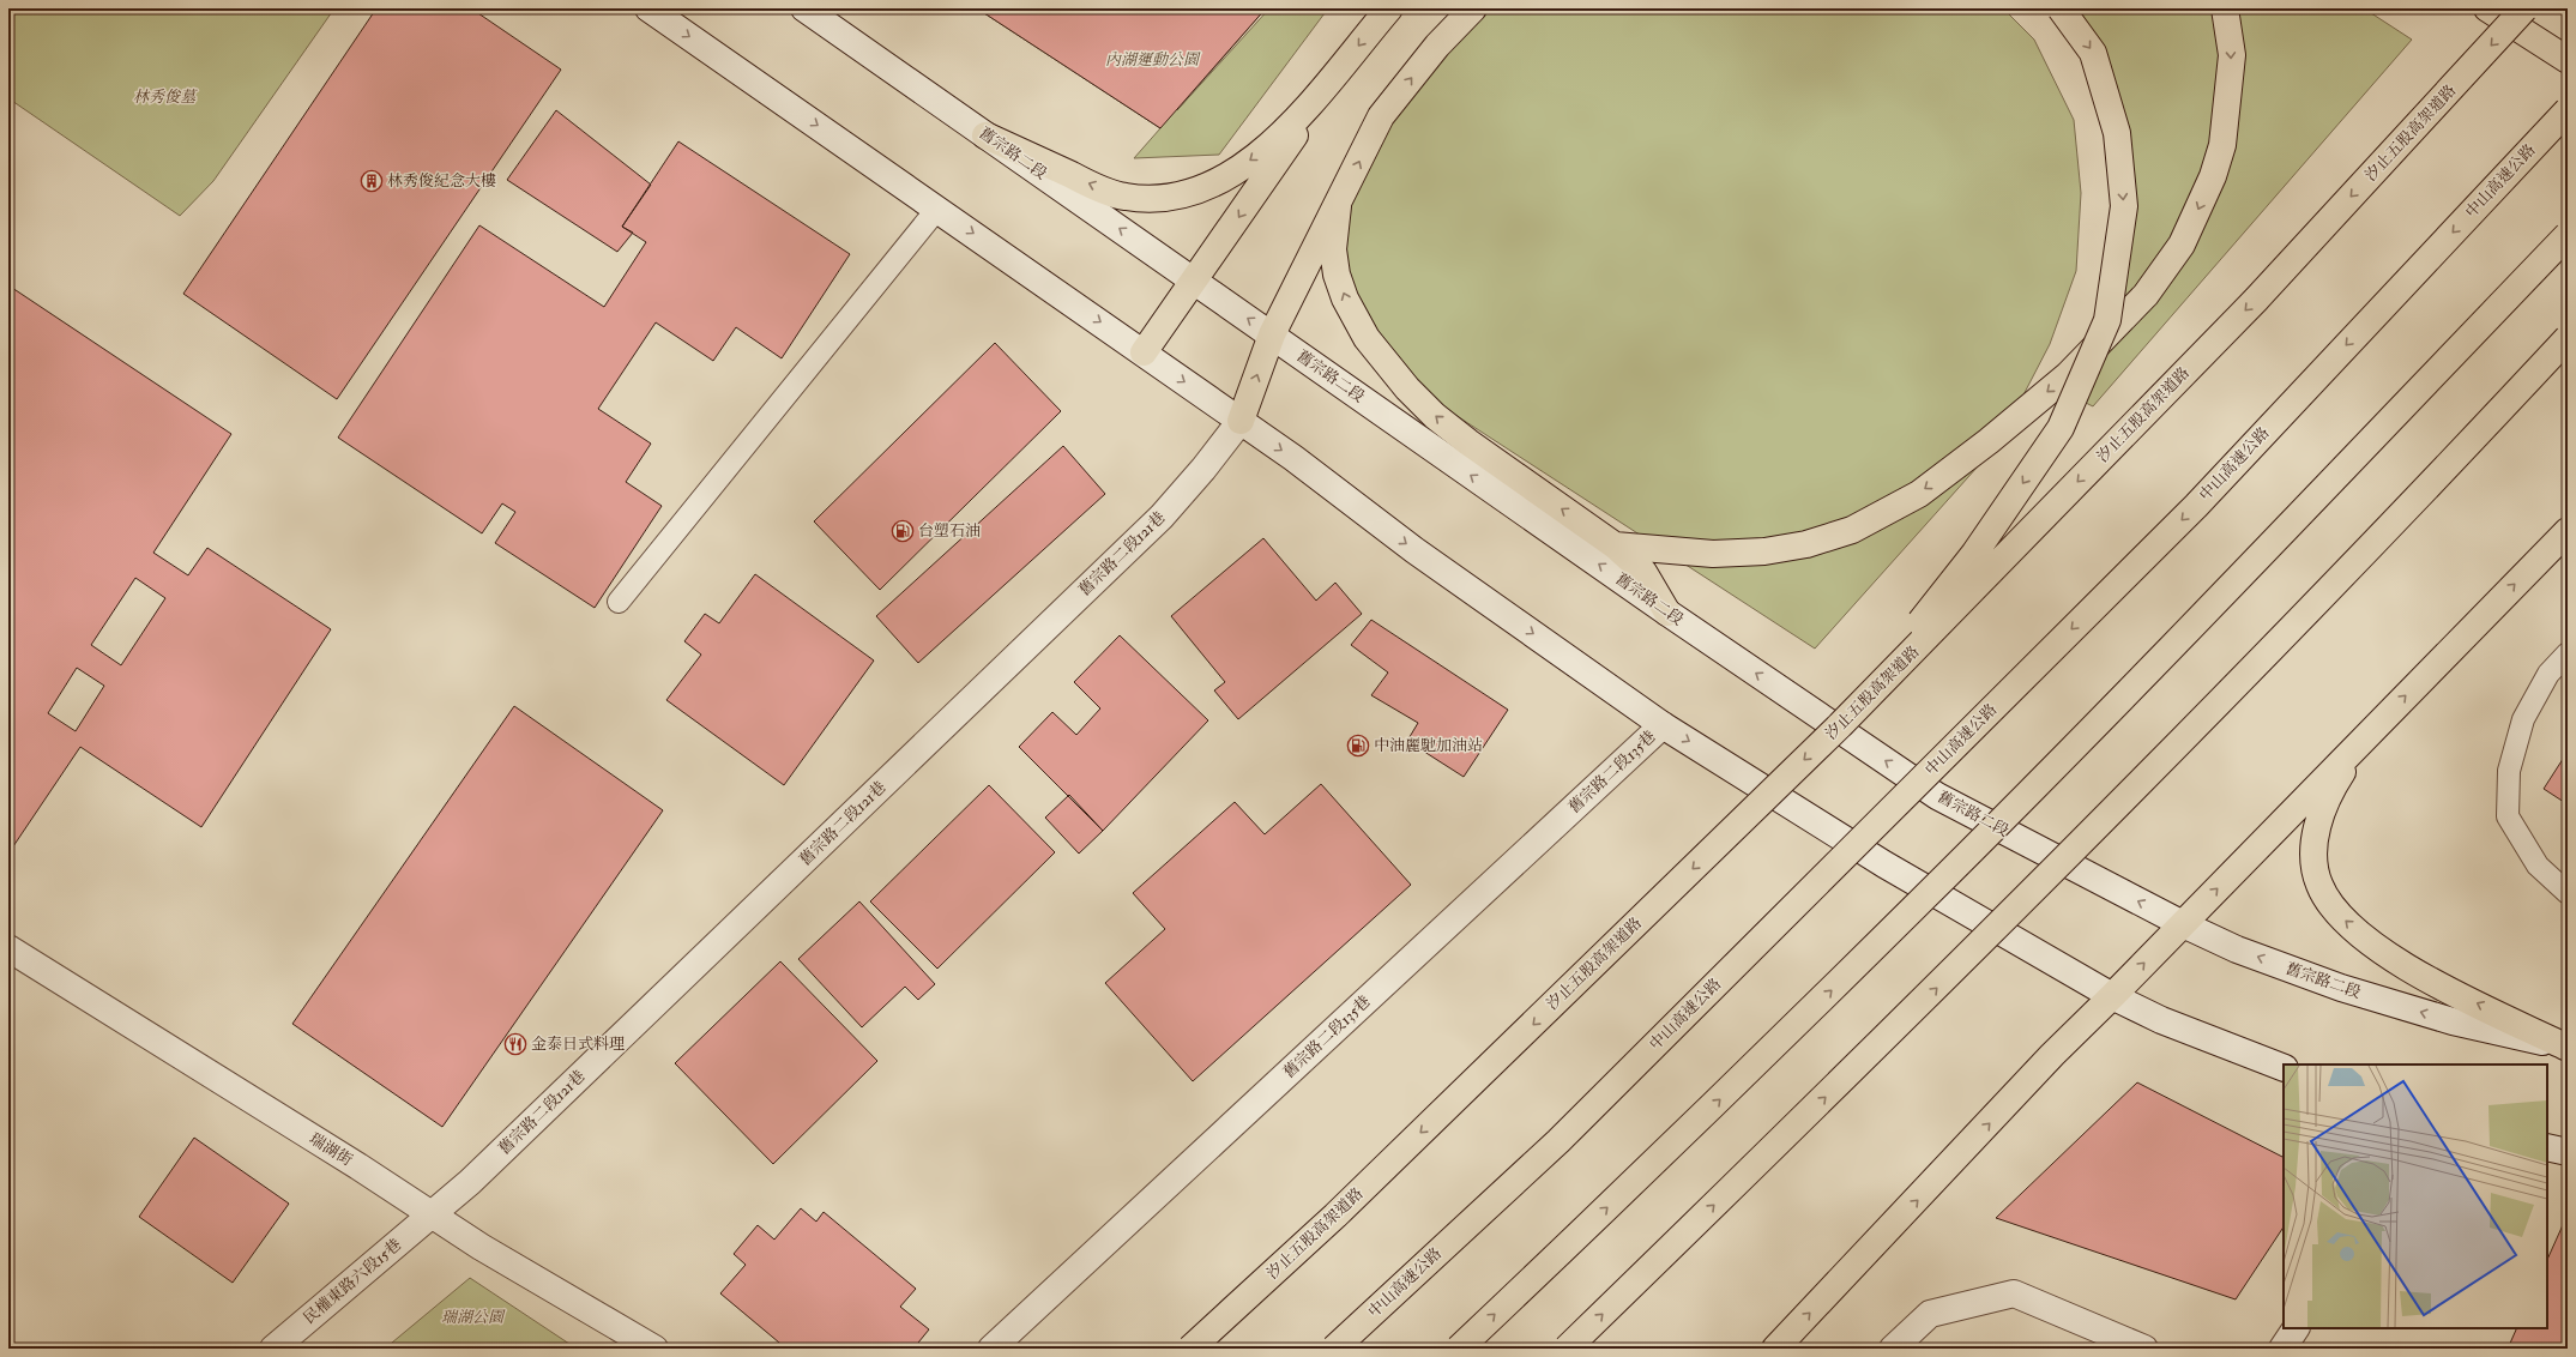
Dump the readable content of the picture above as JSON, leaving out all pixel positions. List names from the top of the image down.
{
  "streets": {
    "highway": ["汐止五股高架道路", "中山高速公路"],
    "main road": [
      "舊宗路二段",
      "舊宗路二段121巷",
      "舊宗路二段135巷",
      "瑞湖街",
      "民權東路六段15巷"
    ]
  },
  "crossings": [
    ["舊宗路二段121巷", "瑞湖街"],
    ["舊宗路二段121巷", "民權東路六段15巷"],
    ["瑞湖街", "民權東路六段15巷"]
  ],
  "parks": ["內湖運動公園", "林秀俊墓", "瑞湖公園"],
  "places": {
    "building": ["林秀俊紀念大樓"],
    "fuel station": ["台塑石油", "中油麗馳加油站"],
    "restaurant": ["金泰日式料理"]
  }
}
